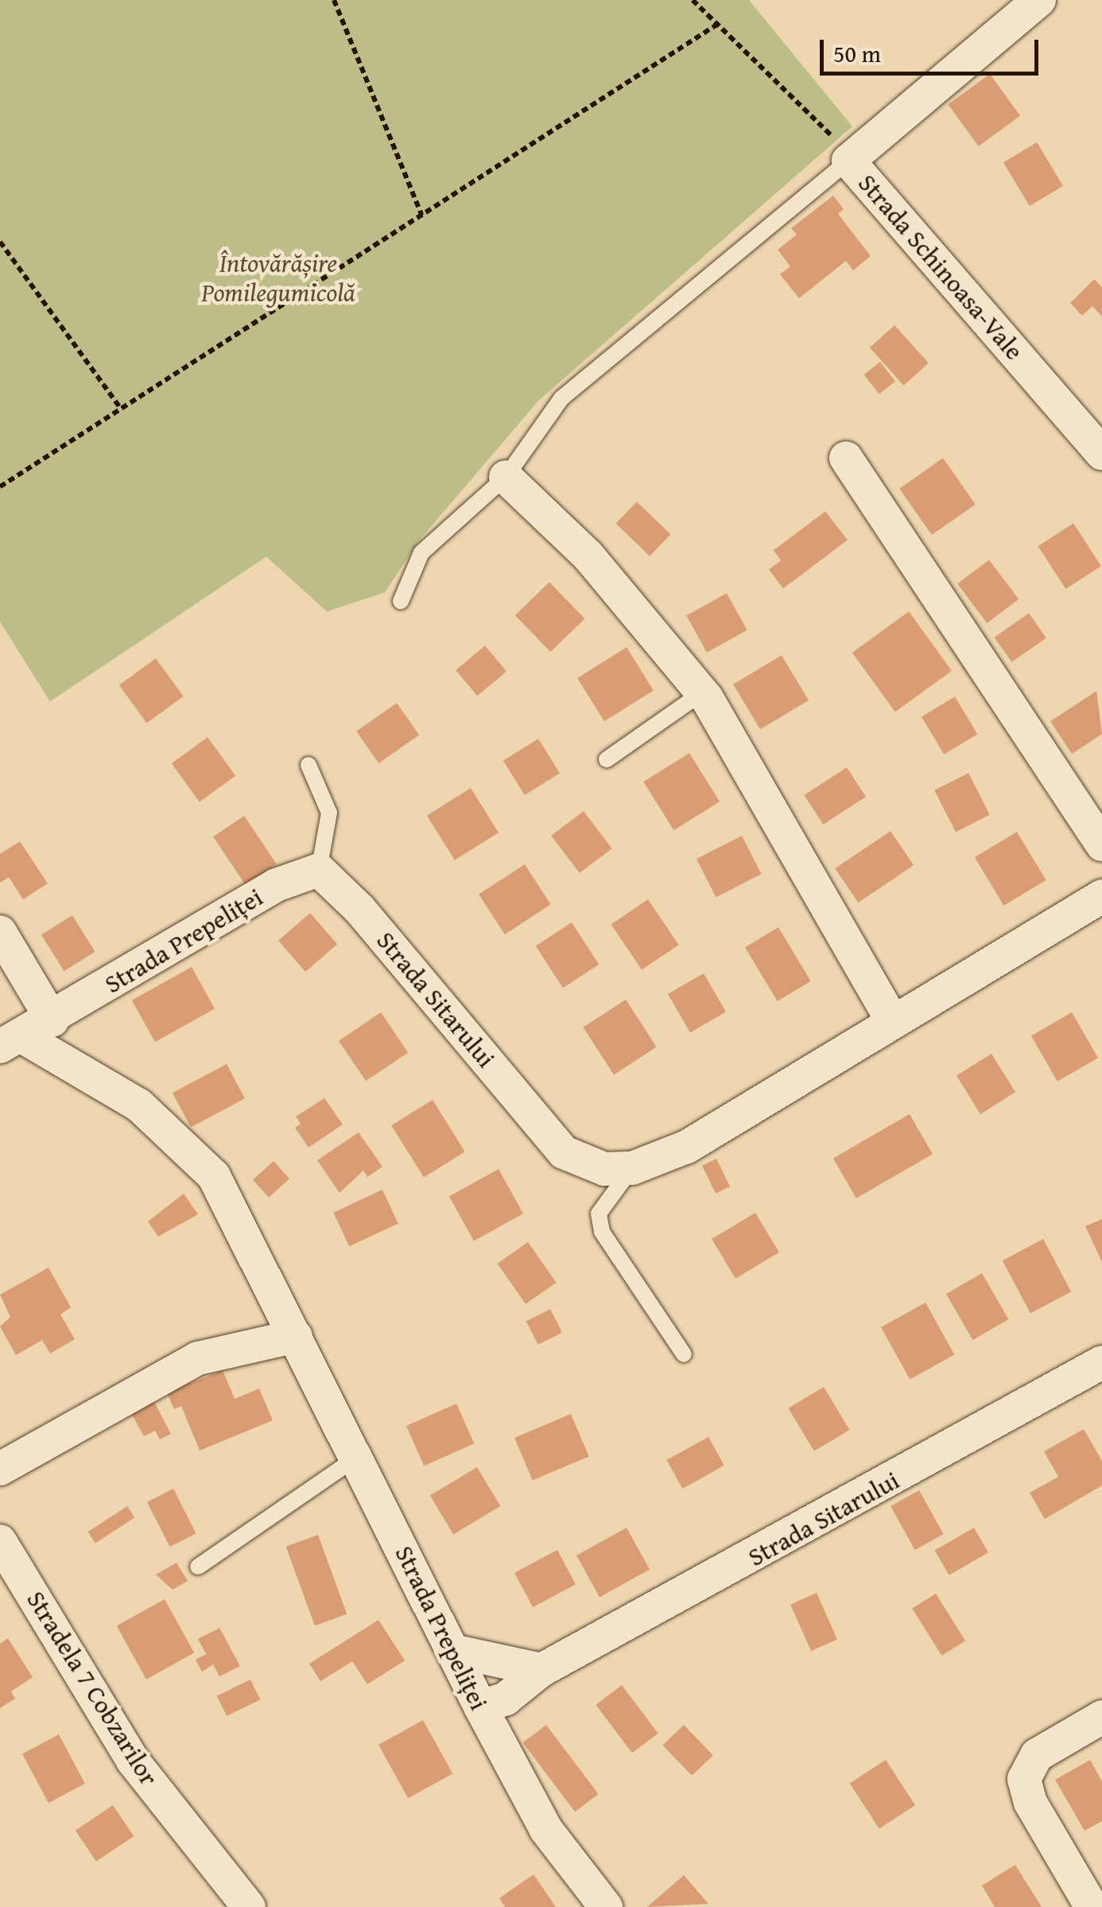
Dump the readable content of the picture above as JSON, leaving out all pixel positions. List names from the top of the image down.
{
  "streets": {
    "street": [
      "Strada Schinoasa-Vale",
      "Strada Prepeliței",
      "Strada Sitarului",
      "Stradela 7 Cobzarilor"
    ]
  },
  "crossings": [
    ["Strada Prepeliței", "Strada Sitarului"]
  ],
  "parks": ["Întovărășire Pomilegumicolă"],
  "scale_bar": "50 m"
}
